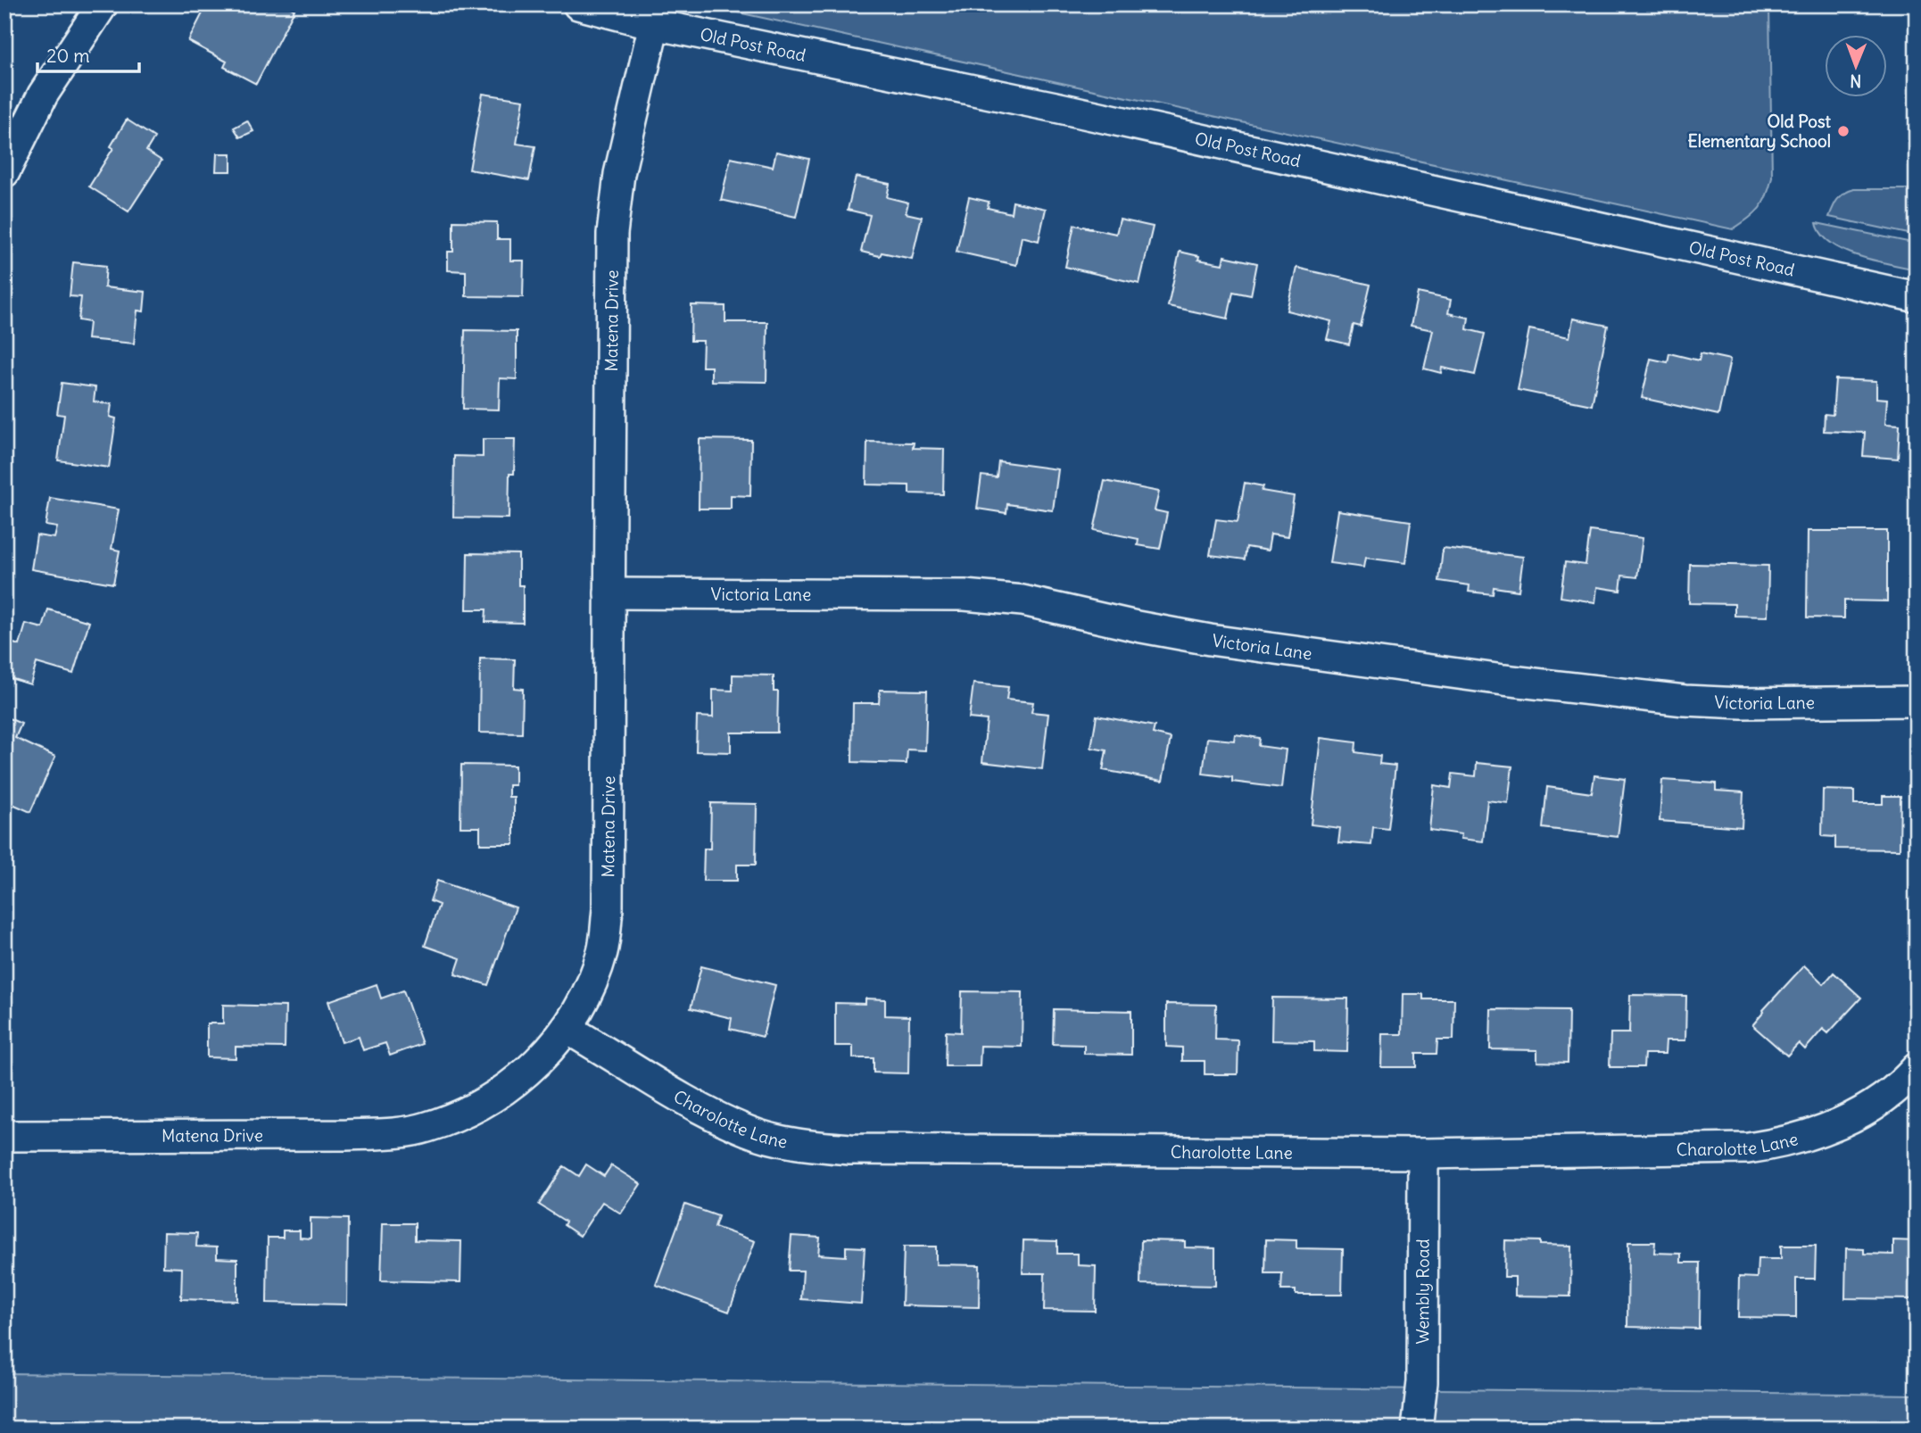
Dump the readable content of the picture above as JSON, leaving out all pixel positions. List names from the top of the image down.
{
  "streets": {
    "street": [
      "Old Post Road",
      "Matena Drive",
      "Victoria Lane",
      "Charolotte Lane",
      "Wembly Road"
    ]
  },
  "crossings": [
    ["Old Post Road", "Matena Drive"],
    ["Matena Drive", "Victoria Lane"],
    ["Matena Drive", "Charolotte Lane"],
    ["Charolotte Lane", "Wembly Road"]
  ],
  "places": ["Old Post Elementary School"],
  "scale_bar": "20 m",
  "north": "bottom"
}
